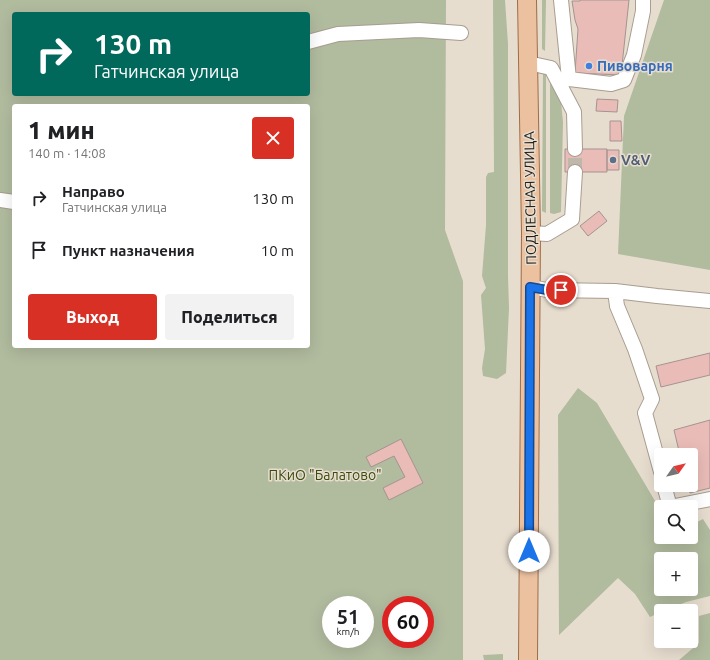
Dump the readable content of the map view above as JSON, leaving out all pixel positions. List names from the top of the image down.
{
  "streets": {
    "main road": ["ПОДЛЕСНАЯ УЛИЦА"]
  },
  "parks": ["ПКиО \"Балатово\""],
  "places": ["Пивоварня", "V&V"],
  "north": "top right",
  "page": {
    "turn": ["130 m", "Гатчинская улица"],
    "heading": ["1 мин", "140 m · 14:08"],
    "list": [
      {
        "name": "Направо",
        "note": "Гатчинская улица",
        "value": "130 m"
      },
      {
        "name": "Пункт назначения",
        "value": "10 m"
      }
    ],
    "buttons": ["Выход", "Поделиться"],
    "map_buttons": ["+", "−"],
    "speed": "51 km/h",
    "limit": "60"
  }
}
